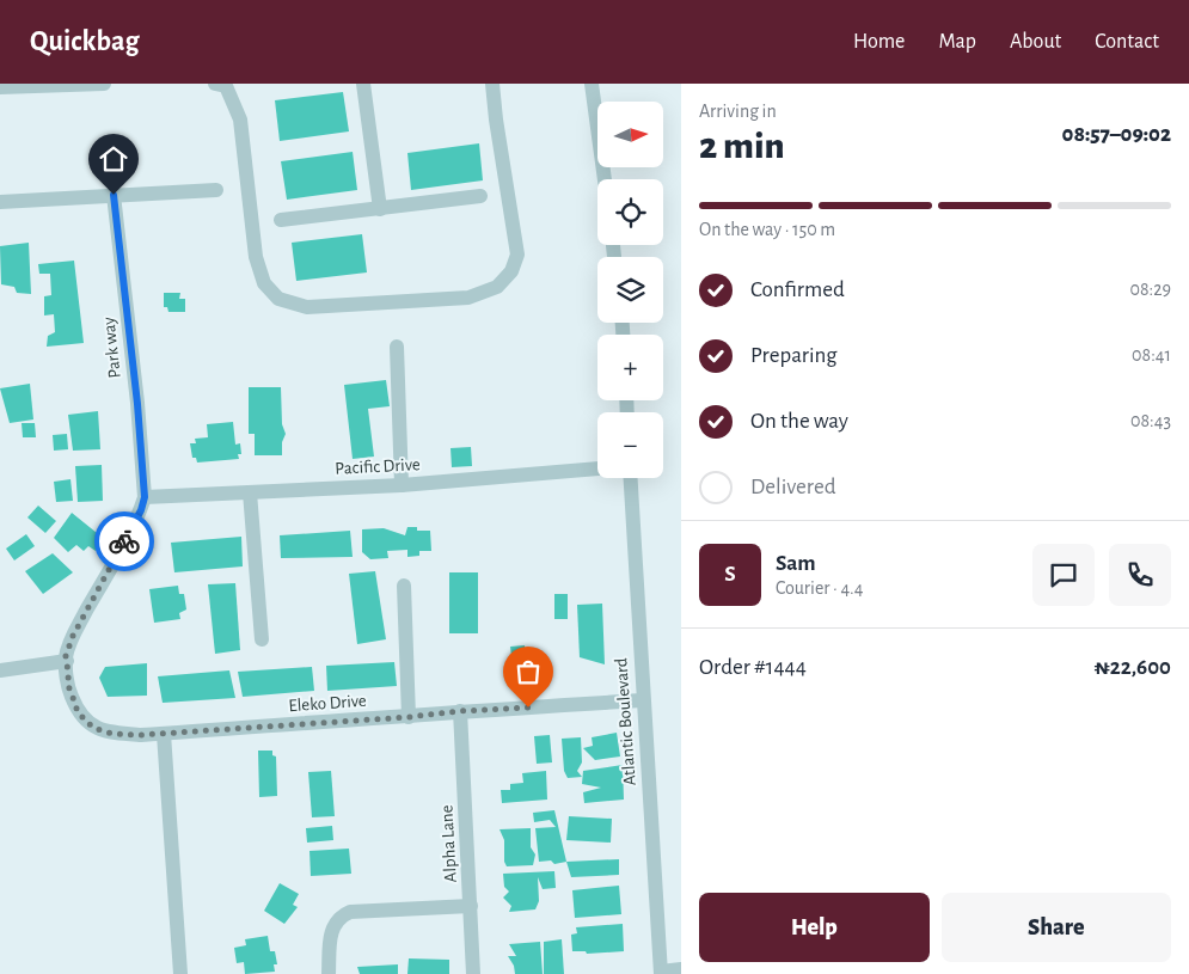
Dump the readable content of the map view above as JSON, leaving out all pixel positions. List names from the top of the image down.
{
  "streets": {
    "street": [
      "Park way",
      "Pacific Drive",
      "Eleko Drive",
      "Atlantic Boulevard",
      "Alpha Lane"
    ]
  },
  "crossings": [
    ["Park way", "Pacific Drive"],
    ["Eleko Drive", "Atlantic Boulevard"],
    ["Eleko Drive", "Alpha Lane"]
  ],
  "north": "right",
  "page": {
    "header": "Quickbag",
    "nav": [
      "Home",
      "Map",
      "About",
      "Contact"
    ],
    "heading": ["2 min", "Arriving in", "08:57–09:02"],
    "panel": [
      "Sam",
      "Courier · 4.4",
      "Order #1444",
      "₦22,600"
    ],
    "map_buttons": ["+", "−"],
    "bar": "On the way · 150 m",
    "list": [
      ["Confirmed", "08:29"],
      ["Preparing", "08:41"],
      ["On the way", "08:43"],
      "Delivered"
    ],
    "round": "S",
    "buttons": ["Help", "Share"]
  }
}
